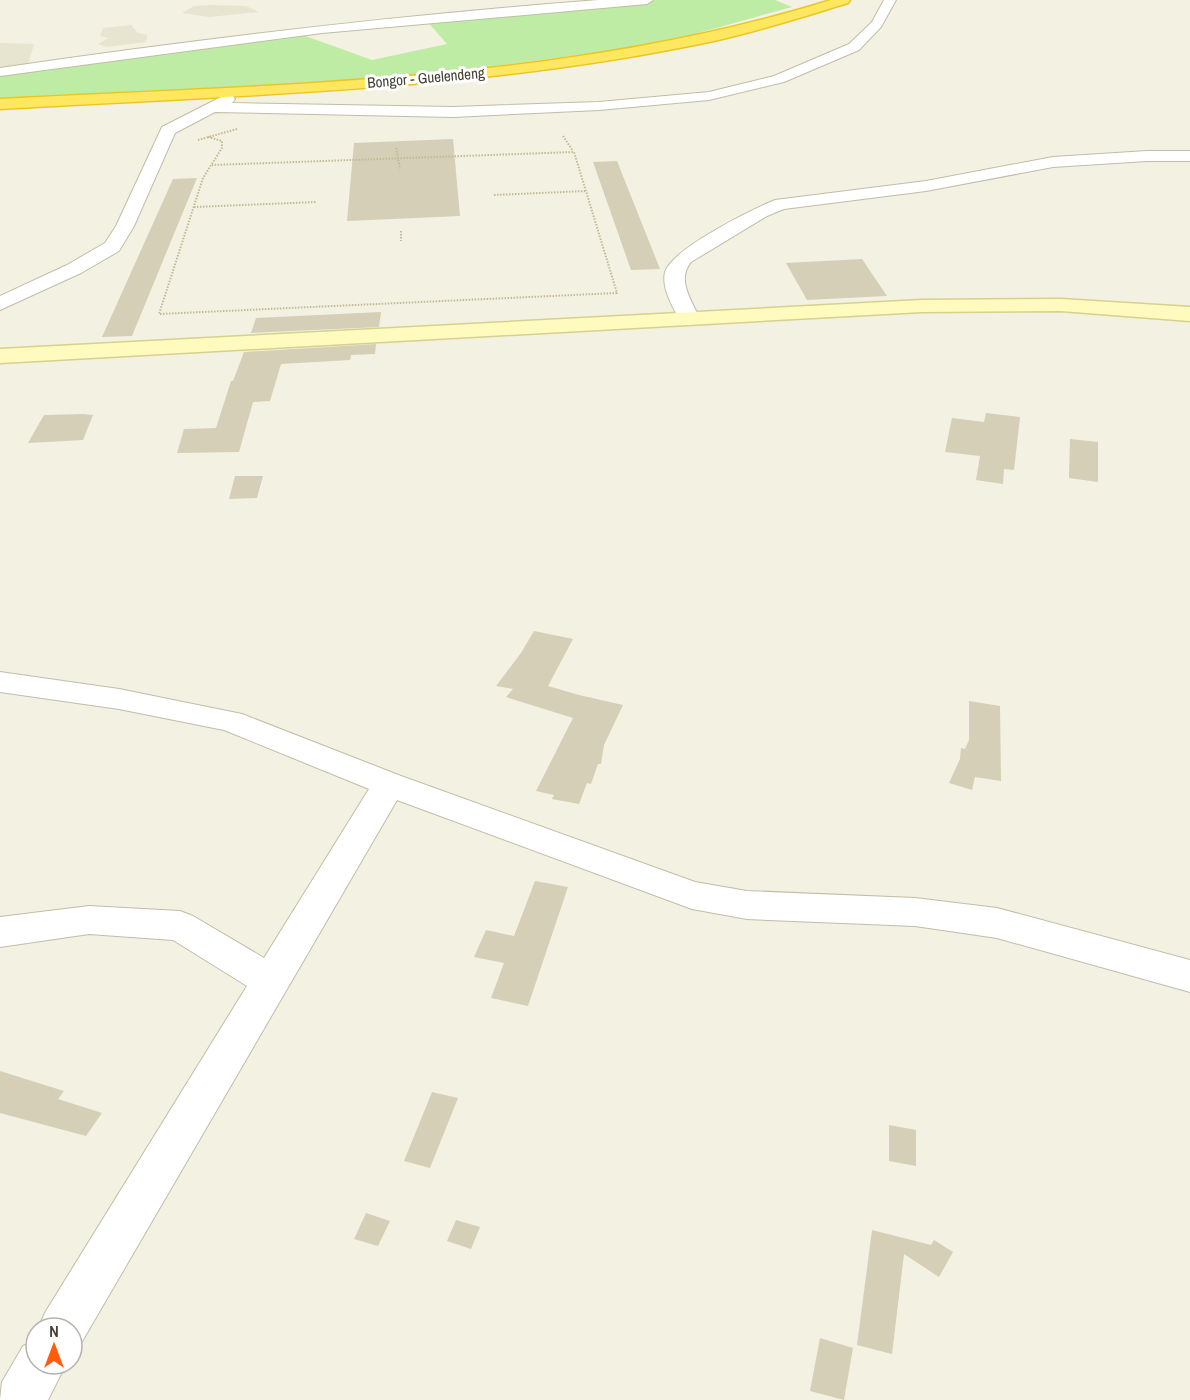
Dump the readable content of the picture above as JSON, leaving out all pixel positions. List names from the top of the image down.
{
  "streets": {
    "highway": ["Bongor - Guelendeng"]
  },
  "north": "top"
}
